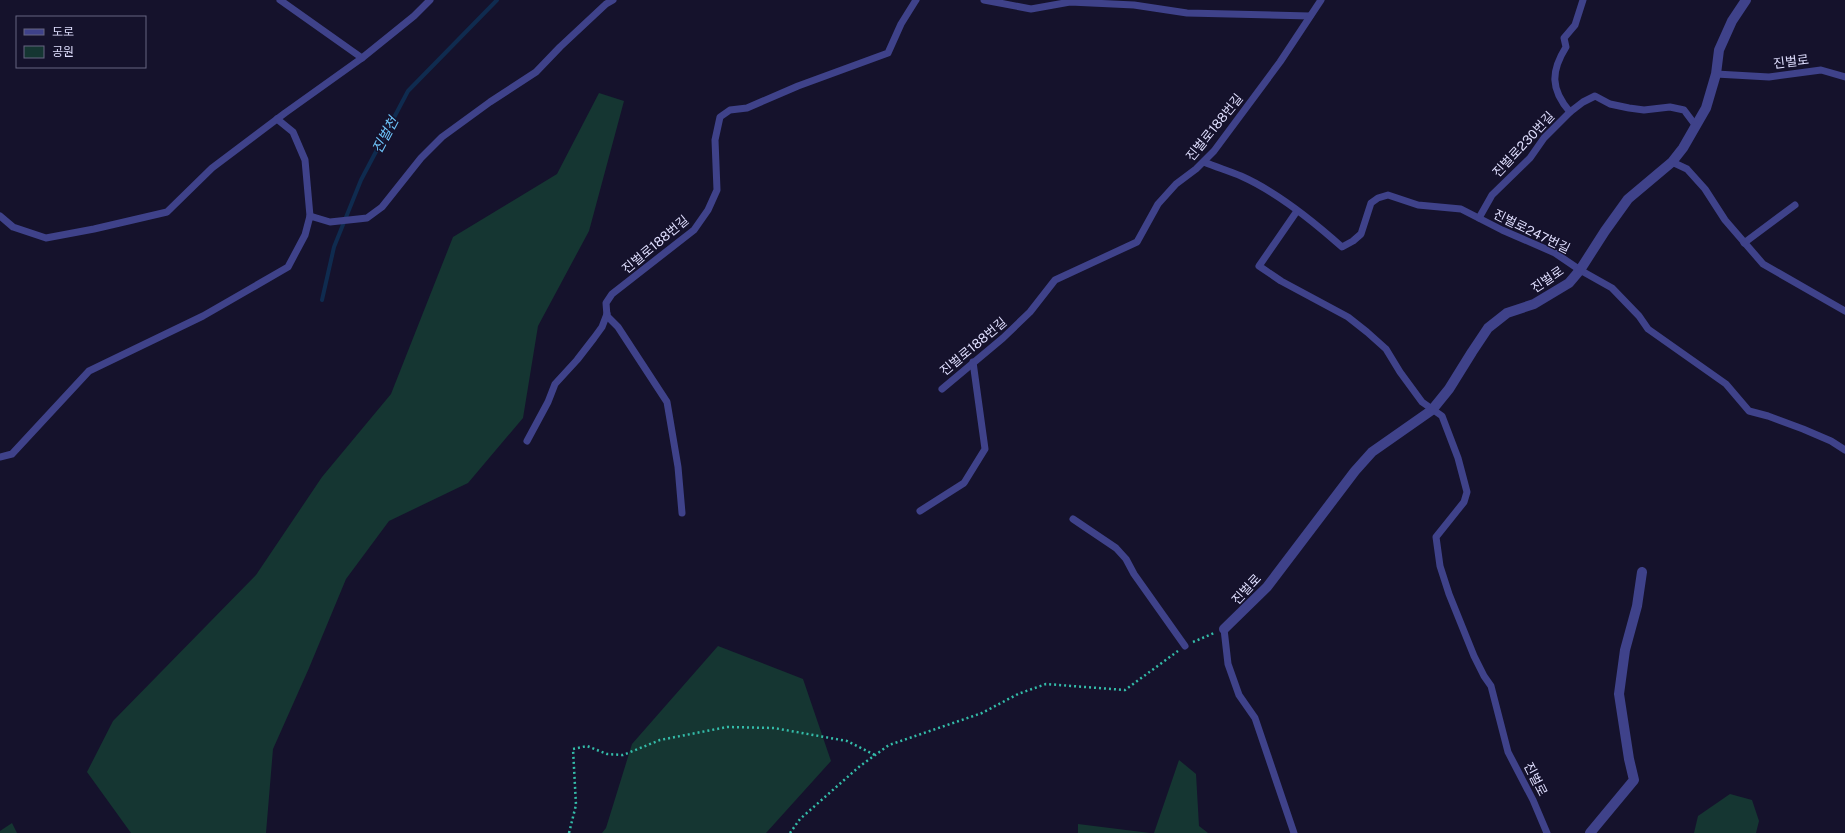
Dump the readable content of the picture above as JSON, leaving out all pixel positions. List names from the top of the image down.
{
  "streets": {
    "street": ["진벌로"],
    "lane": ["진벌로188번길", "진벌로230번길", "진벌로247번길"]
  },
  "crossings": [
    ["진벌로", "진벌로247번길"],
    ["진벌로188번길", "진벌로247번길"],
    ["진벌로230번길", "진벌로247번길"]
  ],
  "water": ["진벌천"],
  "legend": ["도로", "공원"]
}
